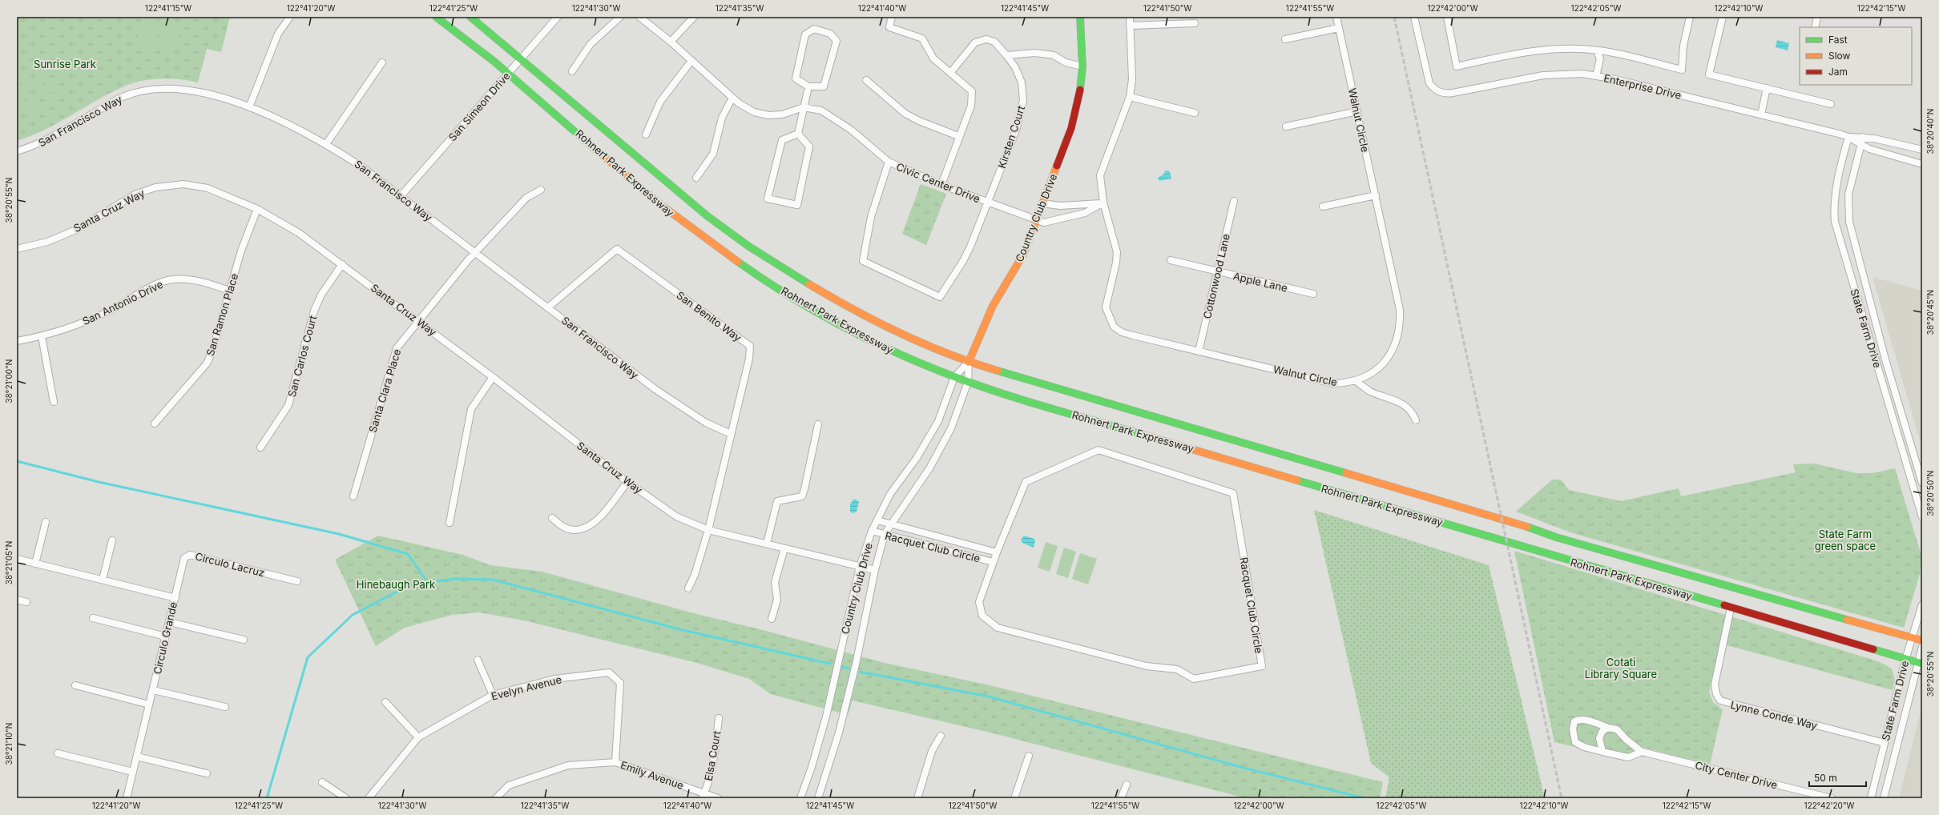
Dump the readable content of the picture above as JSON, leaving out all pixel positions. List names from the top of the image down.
{
  "streets": {
    "main road": ["Rohnert Park Expressway", "Country Club Drive"],
    "street": [
      "Enterprise Drive",
      "San Simeon Drive",
      "Walnut Circle",
      "San Francisco Way",
      "Kirsten Court",
      "Civic Center Drive",
      "Santa Cruz Way",
      "Cottonwood Lane",
      "Apple Lane",
      "San Antonio Drive",
      "San Ramon Place",
      "San Benito Way",
      "State Farm Drive",
      "San Carlos Court",
      "Santa Clara Place",
      "Racquet Club Circle",
      "Circulo Lacruz",
      "Circulo Grande",
      "Evelyn Avenue",
      "Lynne Conde Way",
      "Elsa Court",
      "Emily Avenue",
      "City Center Drive"
    ]
  },
  "crossings": [
    ["Enterprise Drive", "State Farm Drive"],
    ["San Simeon Drive", "San Francisco Way"],
    ["San Simeon Drive", "Rohnert Park Expressway"],
    ["Walnut Circle", "Cottonwood Lane"],
    ["San Francisco Way", "San Benito Way"],
    ["San Francisco Way", "Santa Clara Place"],
    ["Kirsten Court", "Civic Center Drive"],
    ["Rohnert Park Expressway", "Country Club Drive"],
    ["Rohnert Park Expressway", "State Farm Drive"],
    ["Rohnert Park Expressway", "Lynne Conde Way"],
    ["Civic Center Drive", "Country Club Drive"],
    ["Santa Cruz Way", "Country Club Drive"],
    ["Santa Cruz Way", "San Ramon Place"],
    ["Santa Cruz Way", "San Benito Way"],
    ["Santa Cruz Way", "San Carlos Court"],
    ["Santa Cruz Way", "Santa Clara Place"],
    ["Country Club Drive", "Racquet Club Circle"],
    ["Cottonwood Lane", "Apple Lane"],
    ["San Antonio Drive", "San Ramon Place"],
    ["State Farm Drive", "Lynne Conde Way"],
    ["Circulo Lacruz", "Circulo Grande"],
    ["Evelyn Avenue", "Emily Avenue"],
    ["Elsa Court", "Emily Avenue"]
  ],
  "parks": [
    "Sunrise Park",
    "State Farm green space",
    "Hinebaugh Park",
    "Cotati Library Square"
  ],
  "legend": ["Fast", "Slow", "Jam"],
  "scale_bar": "50 m",
  "coordinates": [
    "122°41'15\"W",
    "122°41'20\"W",
    "122°41'25\"W",
    "122°41'30\"W",
    "122°41'35\"W",
    "122°41'40\"W",
    "122°41'45\"W",
    "122°41'50\"W",
    "122°41'55\"W",
    "122°42'00\"W",
    "122°42'05\"W",
    "122°42'10\"W",
    "122°42'15\"W",
    "38°20'40\"N",
    "38°20'55\"N",
    "38°20'45\"N",
    "38°21'00\"N",
    "38°20'50\"N",
    "38°21'05\"N",
    "38°21'10\"N",
    "122°42'20\"W"
  ]
}
